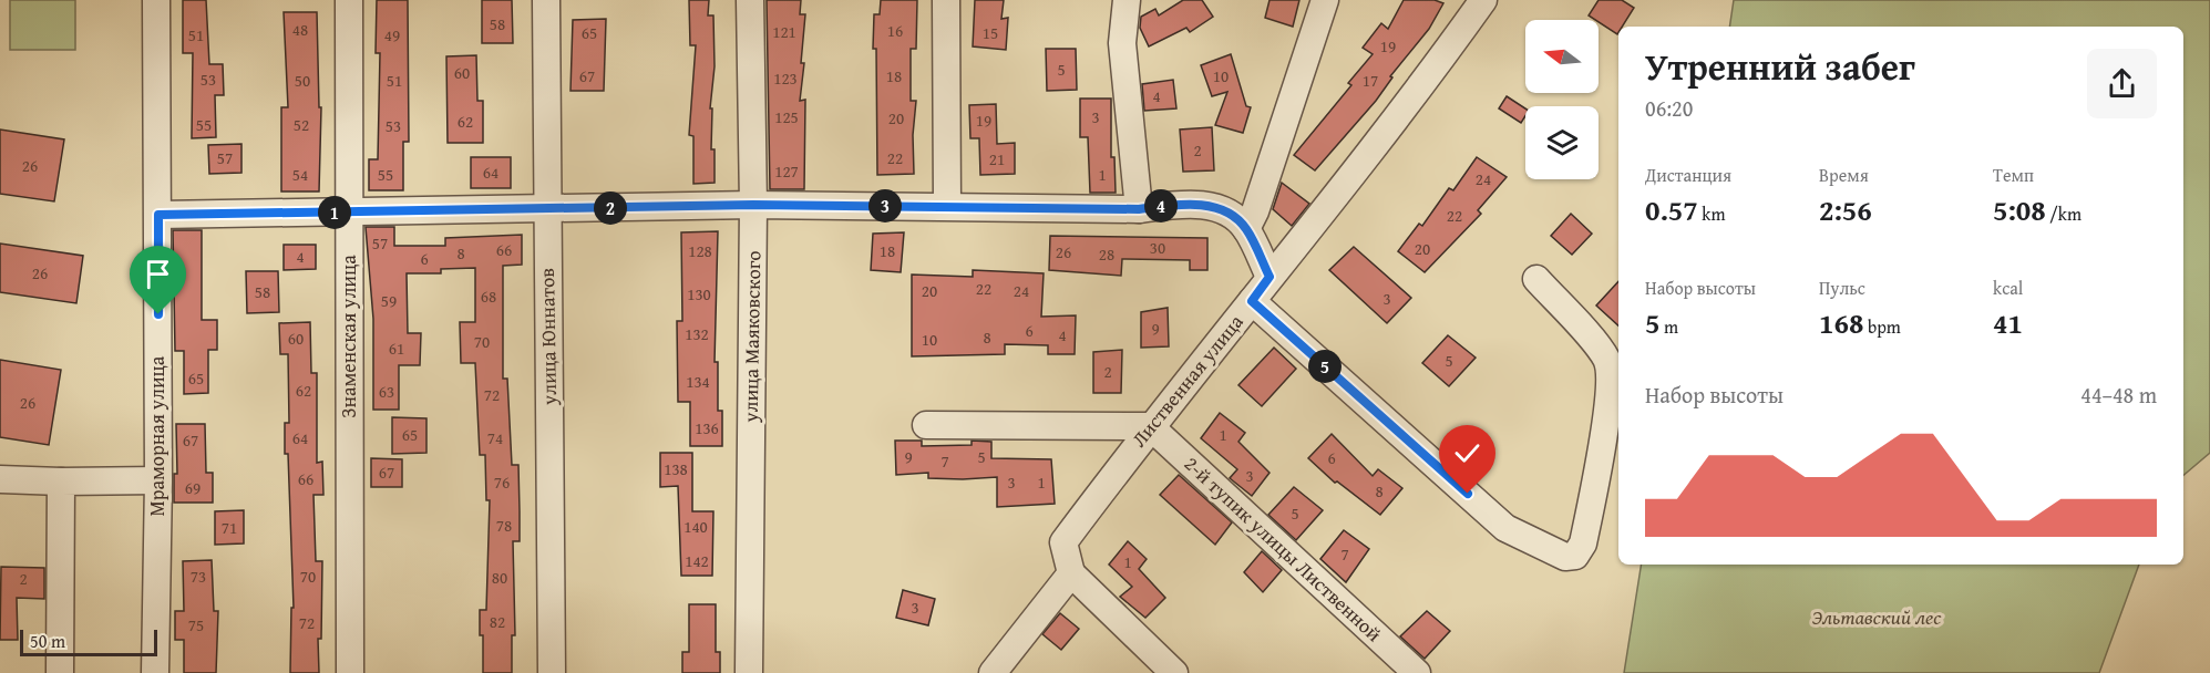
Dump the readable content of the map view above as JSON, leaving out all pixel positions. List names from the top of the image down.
{
  "streets": {
    "street": [
      "Знаменская улица",
      "улица Юннатов",
      "улица Маяковского",
      "Лиственная улица",
      "Мраморная улица",
      "2-й тупик улицы Лиственной"
    ]
  },
  "crossings": [
    ["Лиственная улица", "2-й тупик улицы Лиственной"]
  ],
  "parks": ["Эльтавский лес"],
  "house_numbers": [
    "58",
    "48",
    "16",
    "121",
    "65",
    "15",
    "51",
    "49",
    "19",
    "5",
    "60",
    "67",
    "18",
    "10",
    "123",
    "53",
    "50",
    "51",
    "17",
    "4",
    "125",
    "3",
    "20",
    "19",
    "62",
    "55",
    "52",
    "53",
    "2",
    "57",
    "22",
    "21",
    "26",
    "127",
    "64",
    "54",
    "55",
    "1",
    "24",
    "22",
    "57",
    "30",
    "20",
    "66",
    "128",
    "18",
    "26",
    "8",
    "28",
    "4",
    "6",
    "26",
    "22",
    "20",
    "24",
    "58",
    "130",
    "68",
    "3",
    "59",
    "9",
    "6",
    "132",
    "4",
    "8",
    "60",
    "10",
    "70",
    "61",
    "5",
    "2",
    "65",
    "134",
    "62",
    "63",
    "72",
    "26",
    "136",
    "65",
    "1",
    "64",
    "74",
    "67",
    "9",
    "5",
    "6",
    "7",
    "138",
    "67",
    "3",
    "66",
    "76",
    "3",
    "1",
    "69",
    "8",
    "5",
    "78",
    "140",
    "71",
    "7",
    "142",
    "1",
    "73",
    "70",
    "80",
    "2",
    "3",
    "82",
    "72",
    "75"
  ],
  "scale_bar": "50 m",
  "north": "left",
  "page": {
    "heading": ["Утренний забег", "06:20"],
    "stats": [
      ["Дистанция", "0.57 km"],
      ["Время", "2:56"],
      ["Темп", "5:08 /km"],
      ["Набор высоты", "5 m"],
      ["Пульс", "168 bpm"],
      ["kcal", "41"]
    ],
    "pins": [
      "3",
      "4",
      "2",
      "1",
      "5"
    ],
    "chart": ["Набор высоты", "44–48 m"],
    "scale": "50 m"
  }
}
